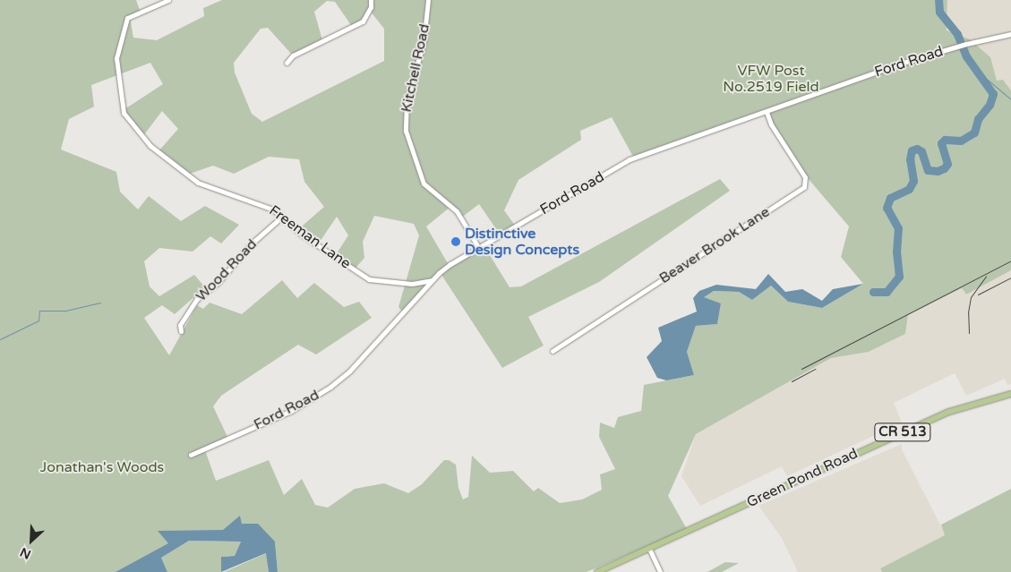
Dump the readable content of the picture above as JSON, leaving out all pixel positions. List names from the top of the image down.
{
  "streets": {
    "main road": ["CR 513", "Green Pond Road"],
    "street": [
      "Ford Road",
      "Kitchell Road",
      "Freeman Lane",
      "Beaver Brook Lane",
      "Wood Road"
    ]
  },
  "crossings": [
    ["Ford Road", "Kitchell Road"],
    ["Ford Road", "Freeman Lane"],
    ["Ford Road", "Beaver Brook Lane"],
    ["Freeman Lane", "Wood Road"]
  ],
  "parks": ["VFW Post No.2519 Field", "Jonathan's Woods"],
  "places": ["Distinctive Design Concepts"],
  "north": "bottom left"
}
